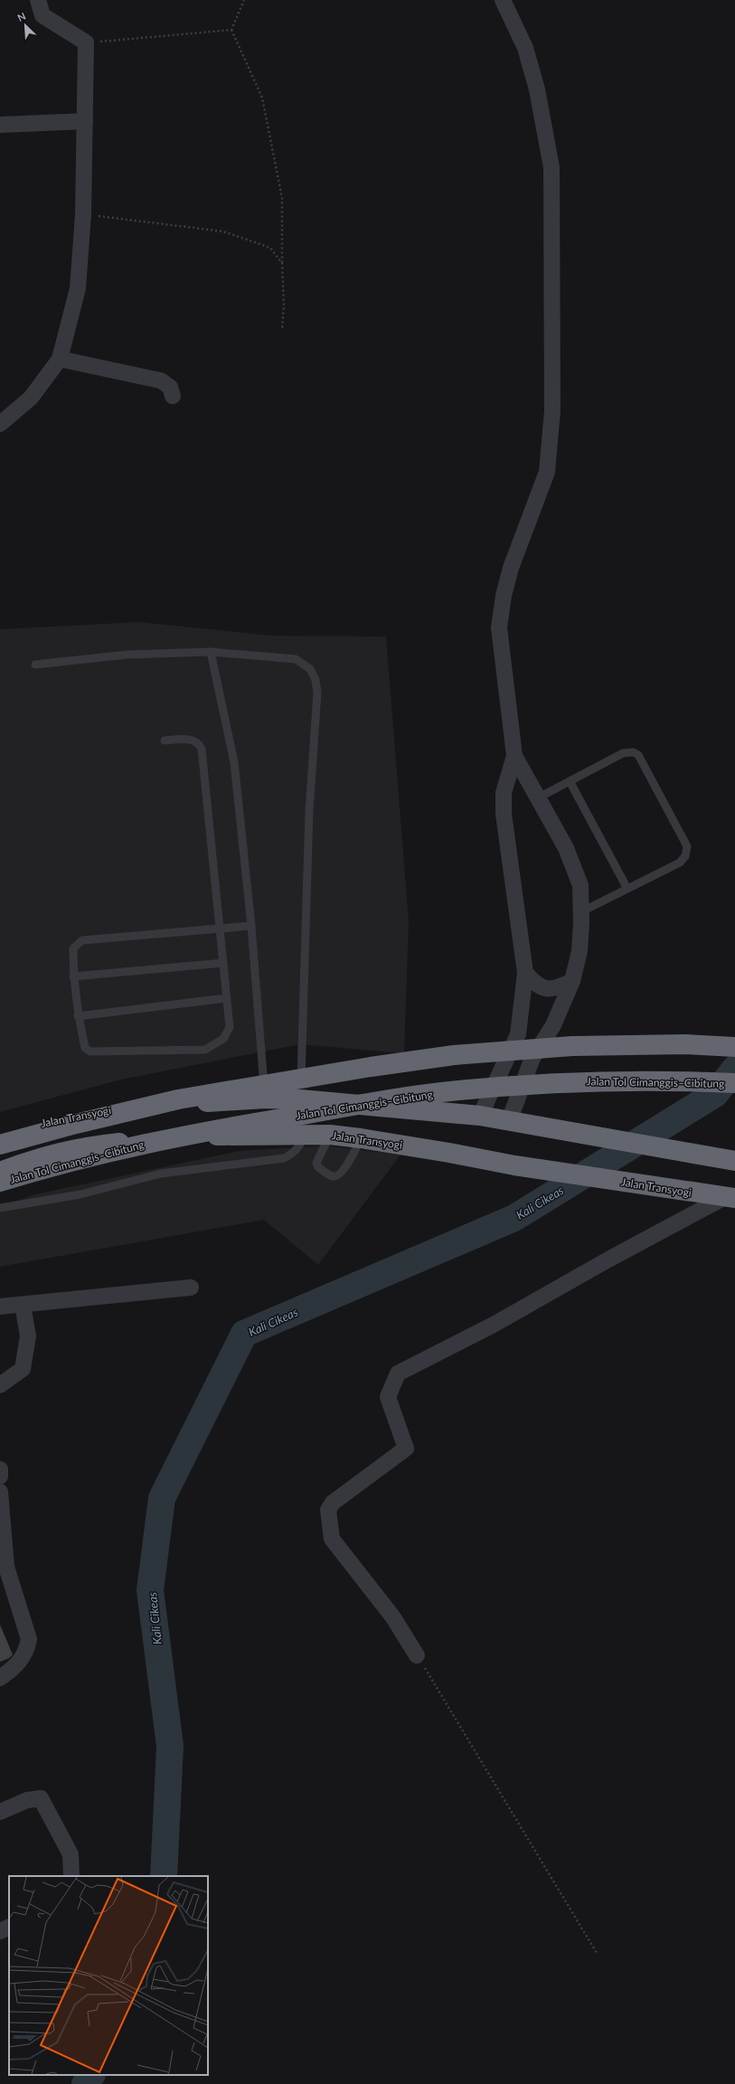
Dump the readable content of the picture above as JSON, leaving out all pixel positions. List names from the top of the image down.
{
  "streets": {
    "highway": ["Jalan Tol Cimanggis–Cibitung", "Jalan Transyogi"]
  },
  "water": ["Kali Cikeas"],
  "north": "top left"
}
